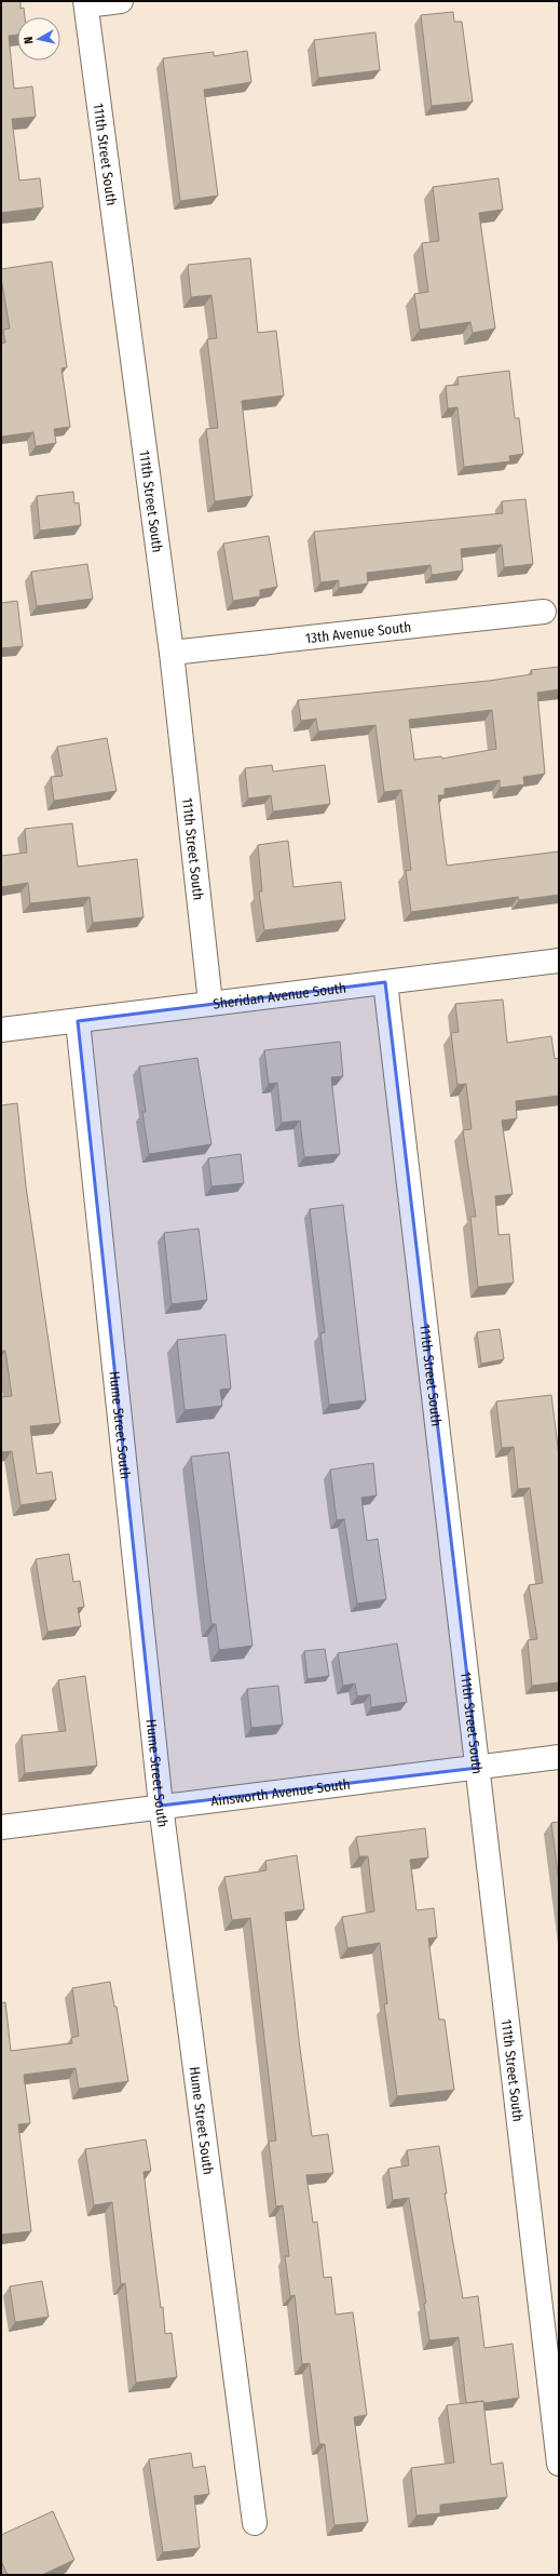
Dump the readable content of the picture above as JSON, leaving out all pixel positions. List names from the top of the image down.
{
  "streets": {
    "street": [
      "111th Street South",
      "13th Avenue South",
      "Sheridan Avenue South",
      "Hume Street South",
      "Ainsworth Avenue South"
    ]
  },
  "crossings": [
    ["111th Street South", "13th Avenue South"],
    ["111th Street South", "Sheridan Avenue South"],
    ["111th Street South", "Ainsworth Avenue South"],
    ["Sheridan Avenue South", "Hume Street South"],
    ["Hume Street South", "Ainsworth Avenue South"]
  ],
  "north": "left"
}
